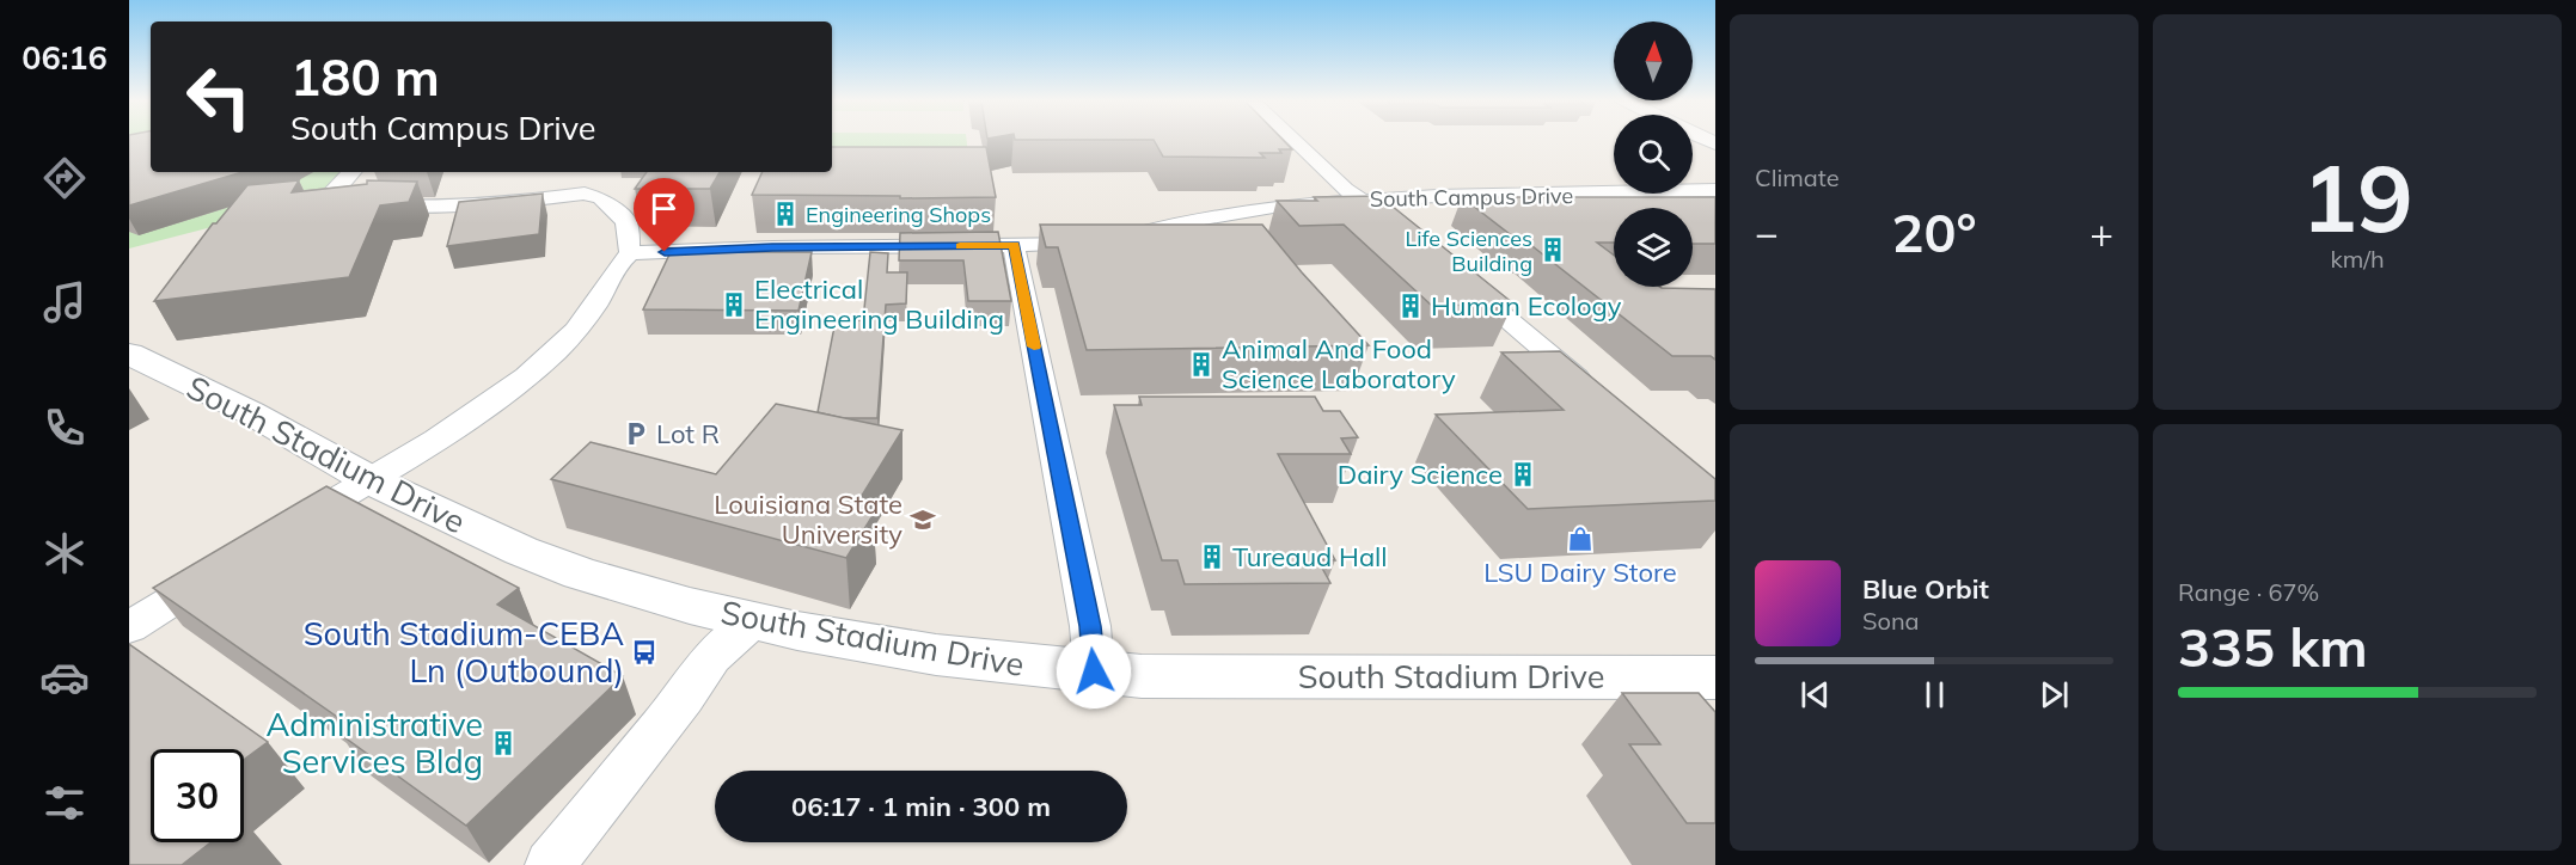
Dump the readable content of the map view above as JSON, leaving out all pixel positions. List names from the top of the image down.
{
  "streets": {
    "street": ["South Campus Drive", "South Stadium Drive"]
  },
  "places": {
    "building": [
      "Engineering Shops",
      "Life Sciences Building",
      "Electrical Engineering Building",
      "Human Ecology",
      "Animal And Food Science Laboratory",
      "Dairy Science",
      "Tureaud Hall",
      "Administrative Services Bldg"
    ],
    "parking": ["Lot R"],
    "school or university": ["Louisiana State University"],
    "shop": ["LSU Dairy Store"],
    "bus stop": ["South Stadium-CEBA Ln (Outbound)"]
  },
  "north": "top",
  "page": {
    "tabs": "06:16",
    "tile": [
      "Climate",
      ["19", "km/h"],
      ["Range · 67%", "335 km"]
    ],
    "turn": ["180 m", "South Campus Drive"],
    "heat": ["−", "20°", "+"],
    "song": ["Blue Orbit", "Sona"],
    "limit": "30",
    "trip": "06:17 · 1 min · 300 m"
  }
}
